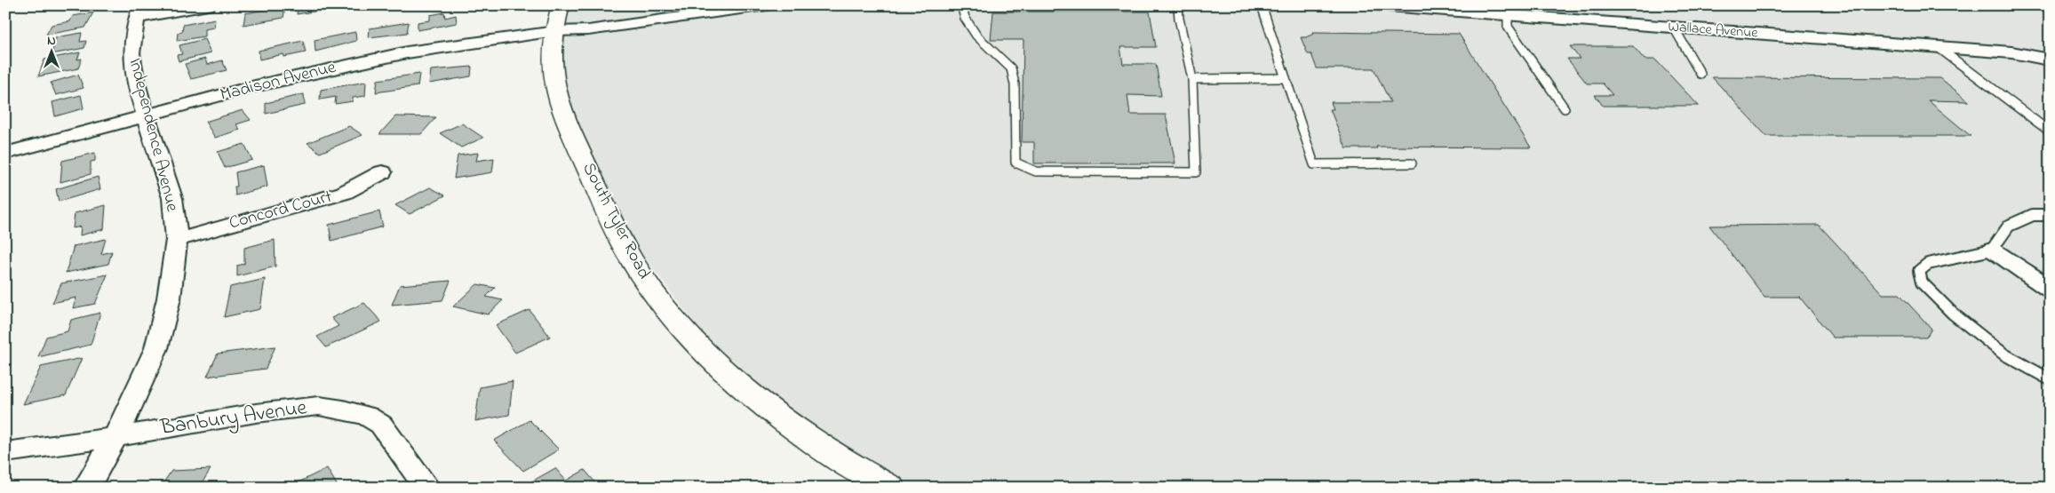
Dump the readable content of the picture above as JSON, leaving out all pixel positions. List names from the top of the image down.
{
  "streets": {
    "street": [
      "Wallace Avenue",
      "Madison Avenue",
      "Independence Avenue",
      "Concord Court",
      "South Tyler Road",
      "Banbury Avenue"
    ]
  },
  "crossings": [
    ["Madison Avenue", "Independence Avenue"],
    ["Madison Avenue", "South Tyler Road"],
    ["Independence Avenue", "Concord Court"],
    ["Independence Avenue", "Banbury Avenue"]
  ],
  "north": "top"
}
